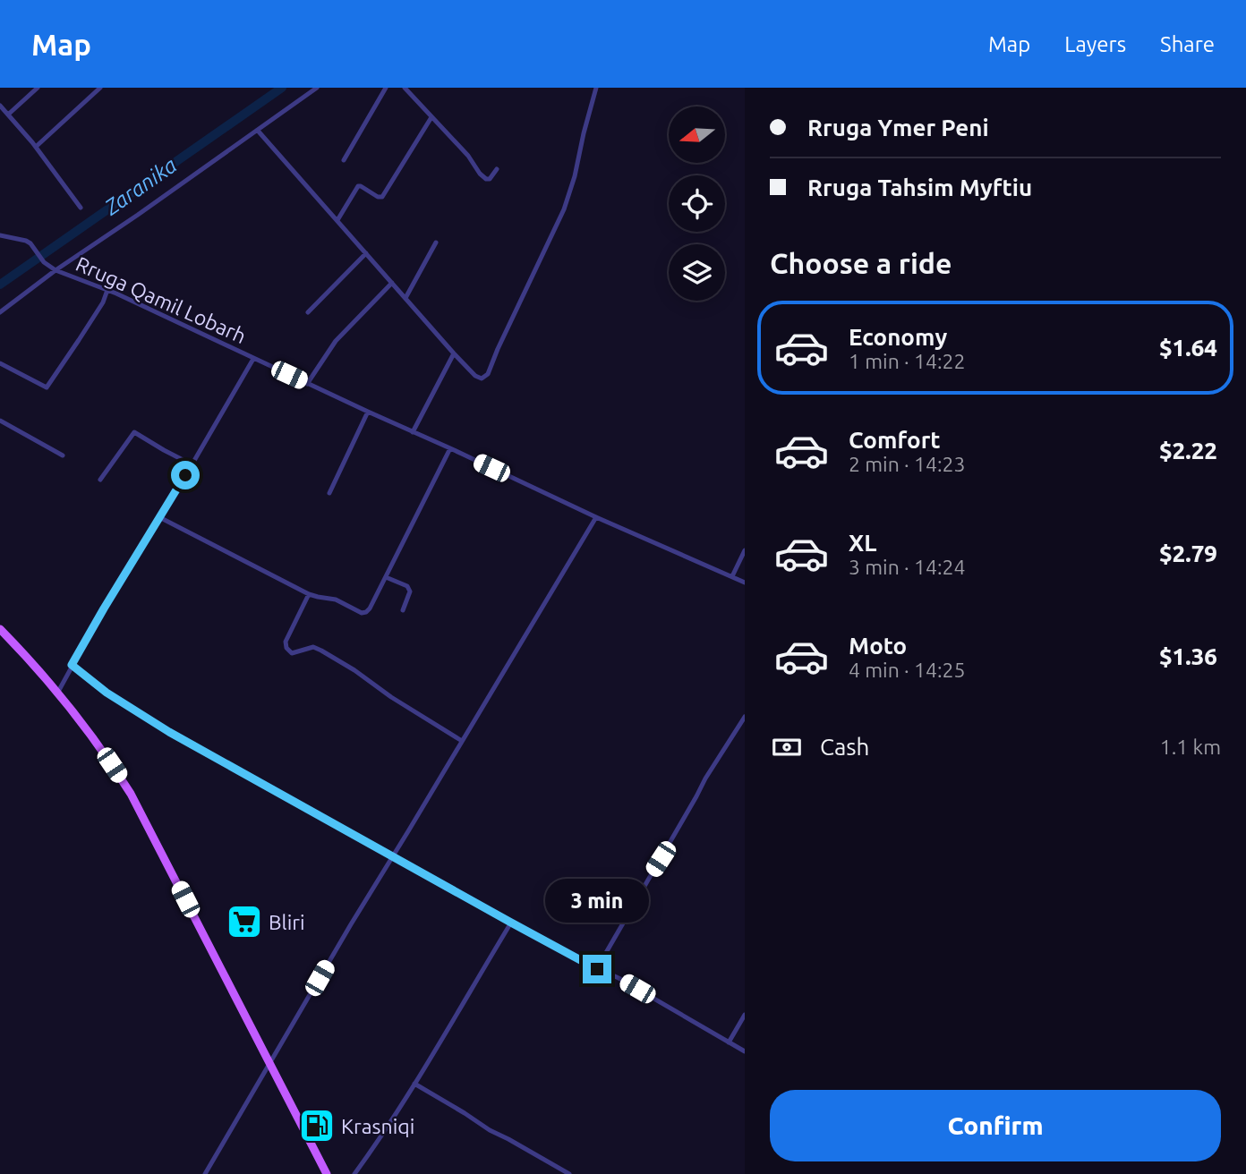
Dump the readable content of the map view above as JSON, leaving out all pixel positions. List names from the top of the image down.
{
  "streets": {
    "street": ["Rruga Qamil Lobarh"]
  },
  "water": ["Zaranika"],
  "places": {
    "supermarket": ["Bliri"],
    "fuel station": ["Krasniqi"]
  },
  "north": "left",
  "page": {
    "header": "Map",
    "nav": ["Map", "Layers", "Share"],
    "banner": ["Rruga Ymer Peni", "Rruga Tahsim Myftiu"],
    "heading": "Choose a ride",
    "list": [
      {
        "name": "Economy",
        "note": "1 min · 14:22",
        "value": "$1.64"
      },
      {
        "name": "Comfort",
        "note": "2 min · 14:23",
        "value": "$2.22"
      },
      {
        "name": "XL",
        "note": "3 min · 14:24",
        "value": "$2.79"
      },
      {
        "name": "Moto",
        "note": "4 min · 14:25",
        "value": "$1.36"
      }
    ],
    "pay": ["Cash", "1.1 km"],
    "bubble": "3 min",
    "buttons": "Confirm"
  }
}
